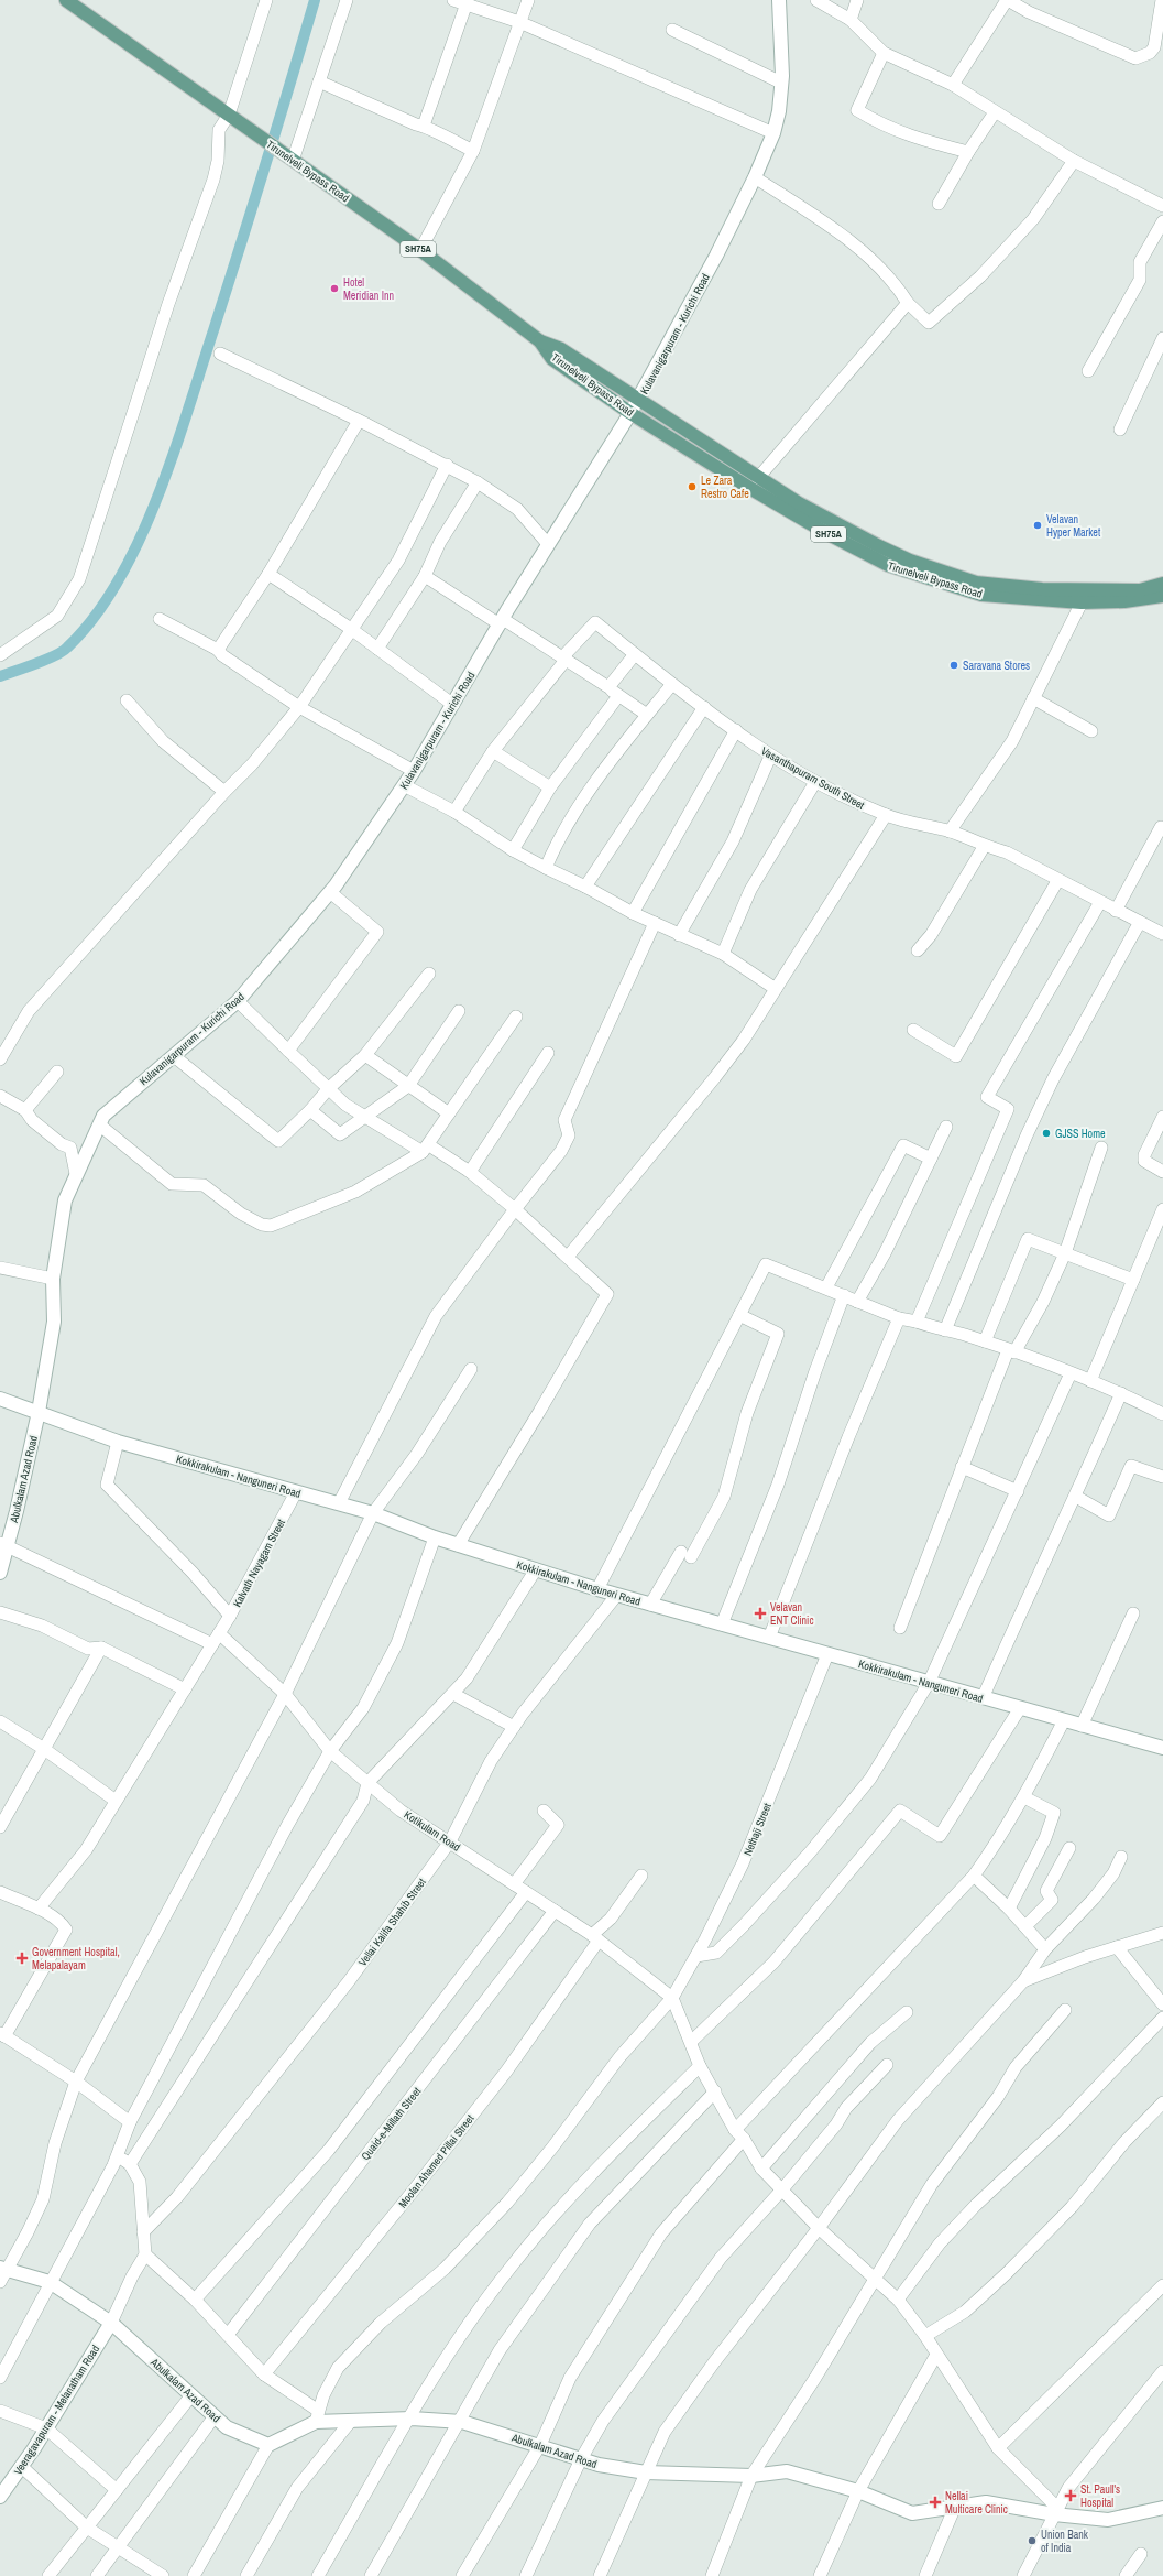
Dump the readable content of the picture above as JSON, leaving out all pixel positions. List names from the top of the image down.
{
  "streets": {
    "main road": [
      "Tirunelveli Bypass Road",
      "SH75A",
      "Kulavanigarpuram - Kurichi Road",
      "Kokkirakulam - Nanguneri Road",
      "Abulkalam Azad Road",
      "Veeragavapuram - Melanatham Road"
    ],
    "street": [
      "Vasanthapuram South Street",
      "Kalvath Nayagam Street",
      "Nethaji Street",
      "Kotikulam Road",
      "Vellai Kalifa Shahib Street",
      "Quaid-e-Millath Street",
      "Moolan Ahamed Pillai Street"
    ]
  },
  "crossings": [
    ["Tirunelveli Bypass Road", "Kulavanigarpuram - Kurichi Road"],
    ["Kulavanigarpuram - Kurichi Road", "Kokkirakulam - Nanguneri Road"],
    ["Kulavanigarpuram - Kurichi Road", "Abulkalam Azad Road"],
    ["Kokkirakulam - Nanguneri Road", "Abulkalam Azad Road"],
    ["Kokkirakulam - Nanguneri Road", "Kalvath Nayagam Street"],
    ["Kokkirakulam - Nanguneri Road", "Nethaji Street"],
    ["Kokkirakulam - Nanguneri Road", "Vellai Kalifa Shahib Street"],
    ["Abulkalam Azad Road", "Nethaji Street"],
    ["Abulkalam Azad Road", "Veeragavapuram - Melanatham Road"],
    ["Kalvath Nayagam Street", "Kotikulam Road"],
    ["Nethaji Street", "Kotikulam Road"],
    ["Kotikulam Road", "Vellai Kalifa Shahib Street"],
    ["Kotikulam Road", "Quaid-e-Millath Street"],
    ["Kotikulam Road", "Moolan Ahamed Pillai Street"]
  ],
  "places": {
    "other": [
      "Hotel Meridian Inn",
      "Le Zara Restro Cafe",
      "Velavan Hyper Market",
      "Saravana Stores",
      "GJSS Home",
      "Union Bank of India"
    ],
    "health": [
      "Velavan ENT Clinic",
      "Government Hospital, Melapalayam",
      "St. Paull's Hospital",
      "Nellai Multicare Clinic"
    ]
  }
}
